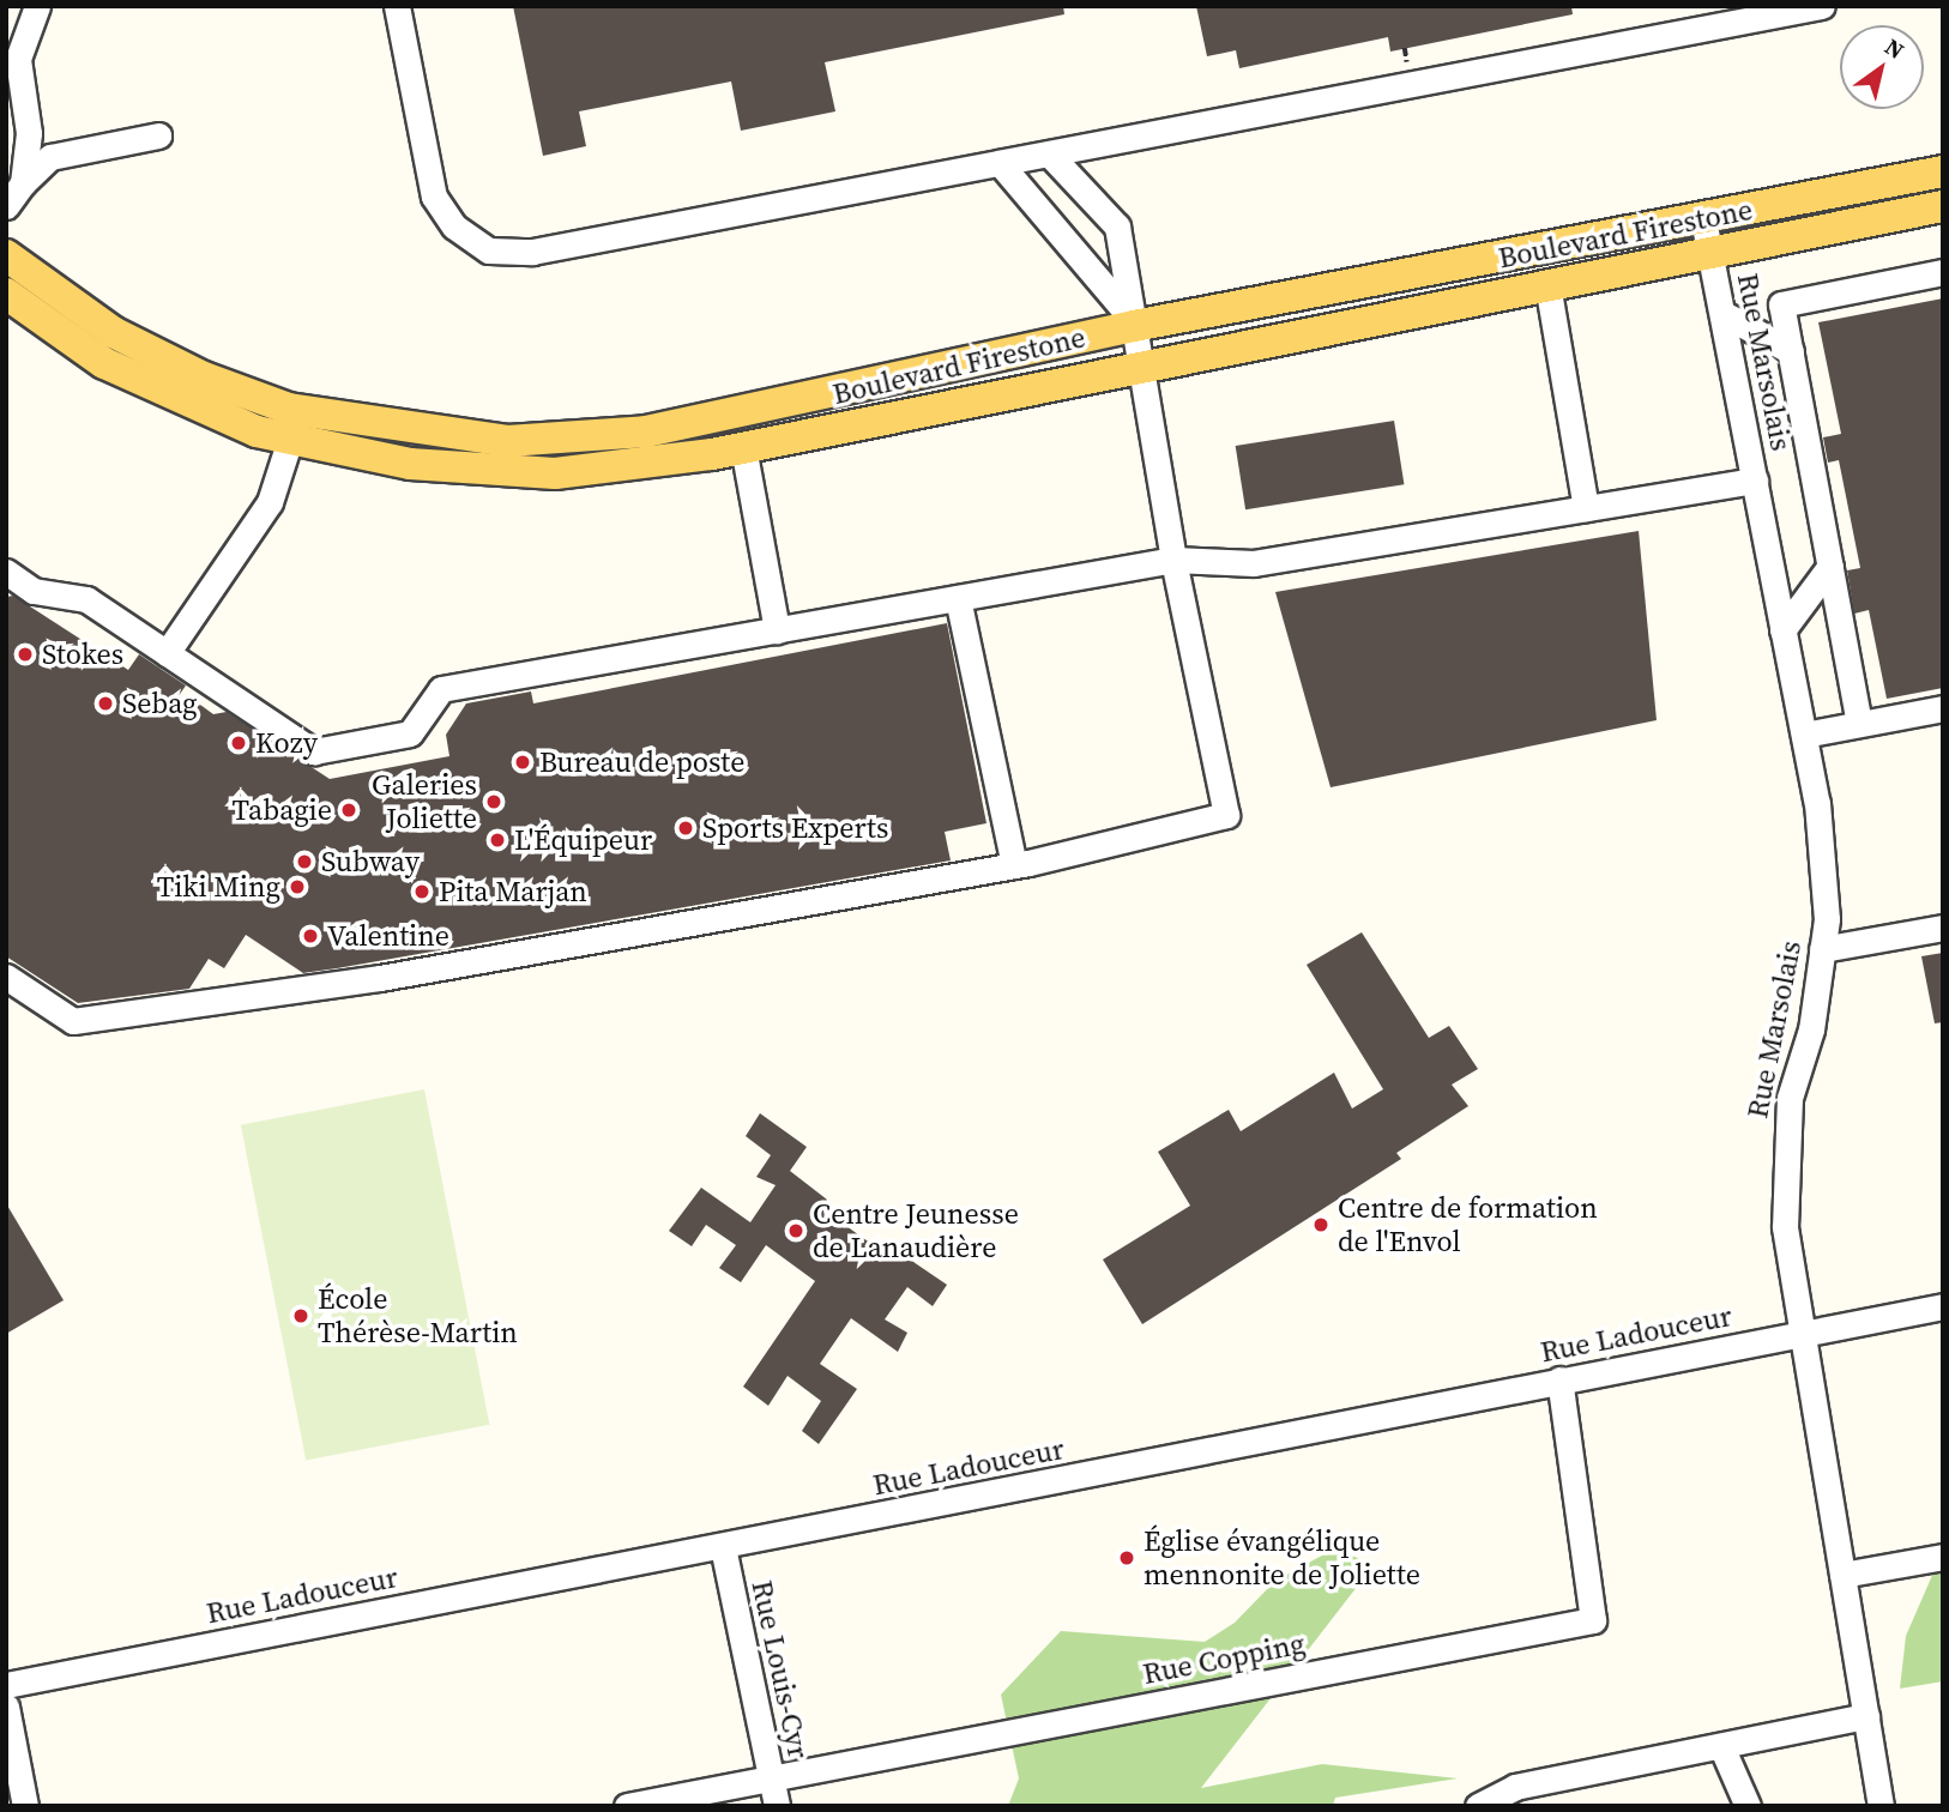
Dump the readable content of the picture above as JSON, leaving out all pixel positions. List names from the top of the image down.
{
  "streets": {
    "main road": ["Boulevard Firestone"],
    "street": [
      "Rue Marsolais",
      "Rue Ladouceur",
      "Rue Copping",
      "Rue Louis-Cyr"
    ]
  },
  "crossings": [
    ["Boulevard Firestone", "Rue Marsolais"],
    ["Rue Marsolais", "Rue Ladouceur"],
    ["Rue Ladouceur", "Rue Copping"],
    ["Rue Ladouceur", "Rue Louis-Cyr"],
    ["Rue Copping", "Rue Louis-Cyr"]
  ],
  "places": [
    "Stokes",
    "Sebag",
    "Kozy",
    "Bureau de poste",
    "Galeries Joliette",
    "Tabagie",
    "Sports Experts",
    "L'Équipeur",
    "Subway",
    "Tiki Ming",
    "Pita Marjan",
    "Valentine",
    "Centre de formation de l'Envol",
    "Centre Jeunesse de Lanaudière",
    "École Thérèse-Martin",
    "Église évangélique mennonite de Joliette"
  ],
  "north": "top right"
}
